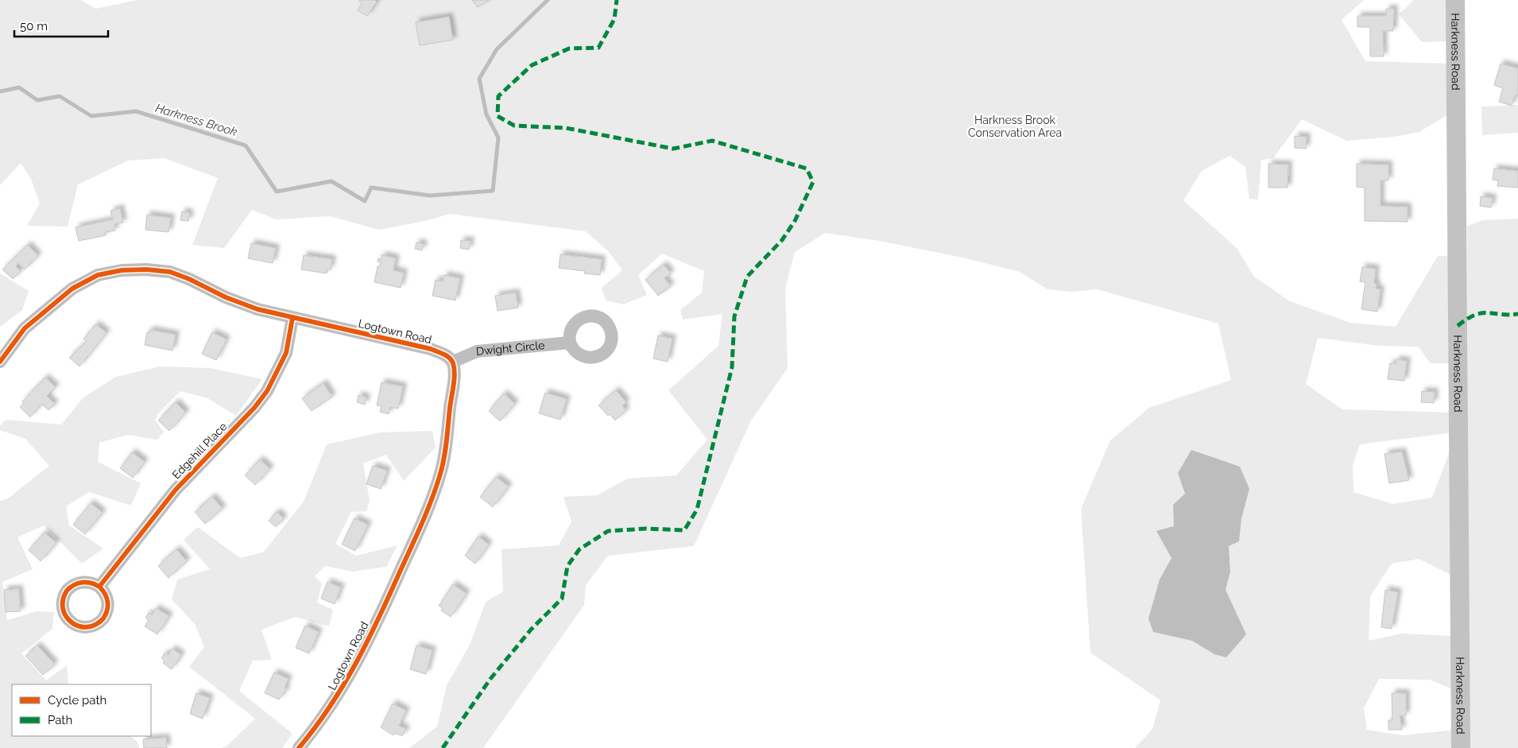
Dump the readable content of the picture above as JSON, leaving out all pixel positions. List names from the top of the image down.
{
  "streets": {
    "main road": ["Harkness Road"],
    "street": ["Logtown Road", "Dwight Circle", "Edgehill Place"]
  },
  "crossings": [
    ["Logtown Road", "Dwight Circle"],
    ["Logtown Road", "Edgehill Place"]
  ],
  "water": ["Harkness Brook"],
  "parks": ["Harkness Brook Conservation Area"],
  "legend": ["Cycle path", "Path"],
  "scale_bar": "50 m"
}
